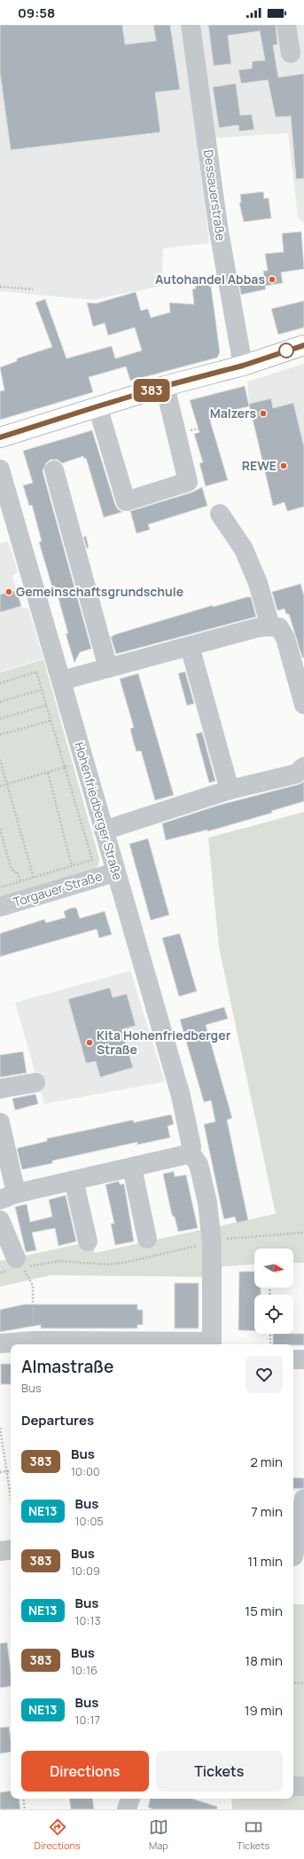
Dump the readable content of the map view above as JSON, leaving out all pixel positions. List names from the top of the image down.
{
  "streets": {
    "street": ["Dessauerstraße", "Hohenfriedberger Straße", "Torgauer Straße"]
  },
  "crossings": [
    ["Hohenfriedberger Straße", "Torgauer Straße"]
  ],
  "places": [
    "Autohandel Abbas",
    "Malzers",
    "REWE",
    "Gemeinschaftsgrundschule",
    "Kita Hohenfriedberger Straße"
  ],
  "lines": ["bus line 383"],
  "north": "right",
  "page": {
    "status": "09:58",
    "on_map": "383",
    "heading": [
      ["Almastraße", "Bus"],
      "Departures"
    ],
    "list": [
      {
        "mark": "383",
        "name": "Bus",
        "note": "10:00",
        "value": "2 min"
      },
      {
        "mark": "NE13",
        "name": "Bus",
        "note": "10:05",
        "value": "7 min"
      },
      {
        "mark": "383",
        "name": "Bus",
        "note": "10:09",
        "value": "11 min"
      },
      {
        "mark": "NE13",
        "name": "Bus",
        "note": "10:13",
        "value": "15 min"
      },
      {
        "mark": "383",
        "name": "Bus",
        "note": "10:16",
        "value": "18 min"
      },
      {
        "mark": "NE13",
        "name": "Bus",
        "note": "10:17",
        "value": "19 min"
      }
    ],
    "buttons": ["Directions", "Tickets"],
    "tabs": ["Directions", "Map", "Tickets"]
  }
}
